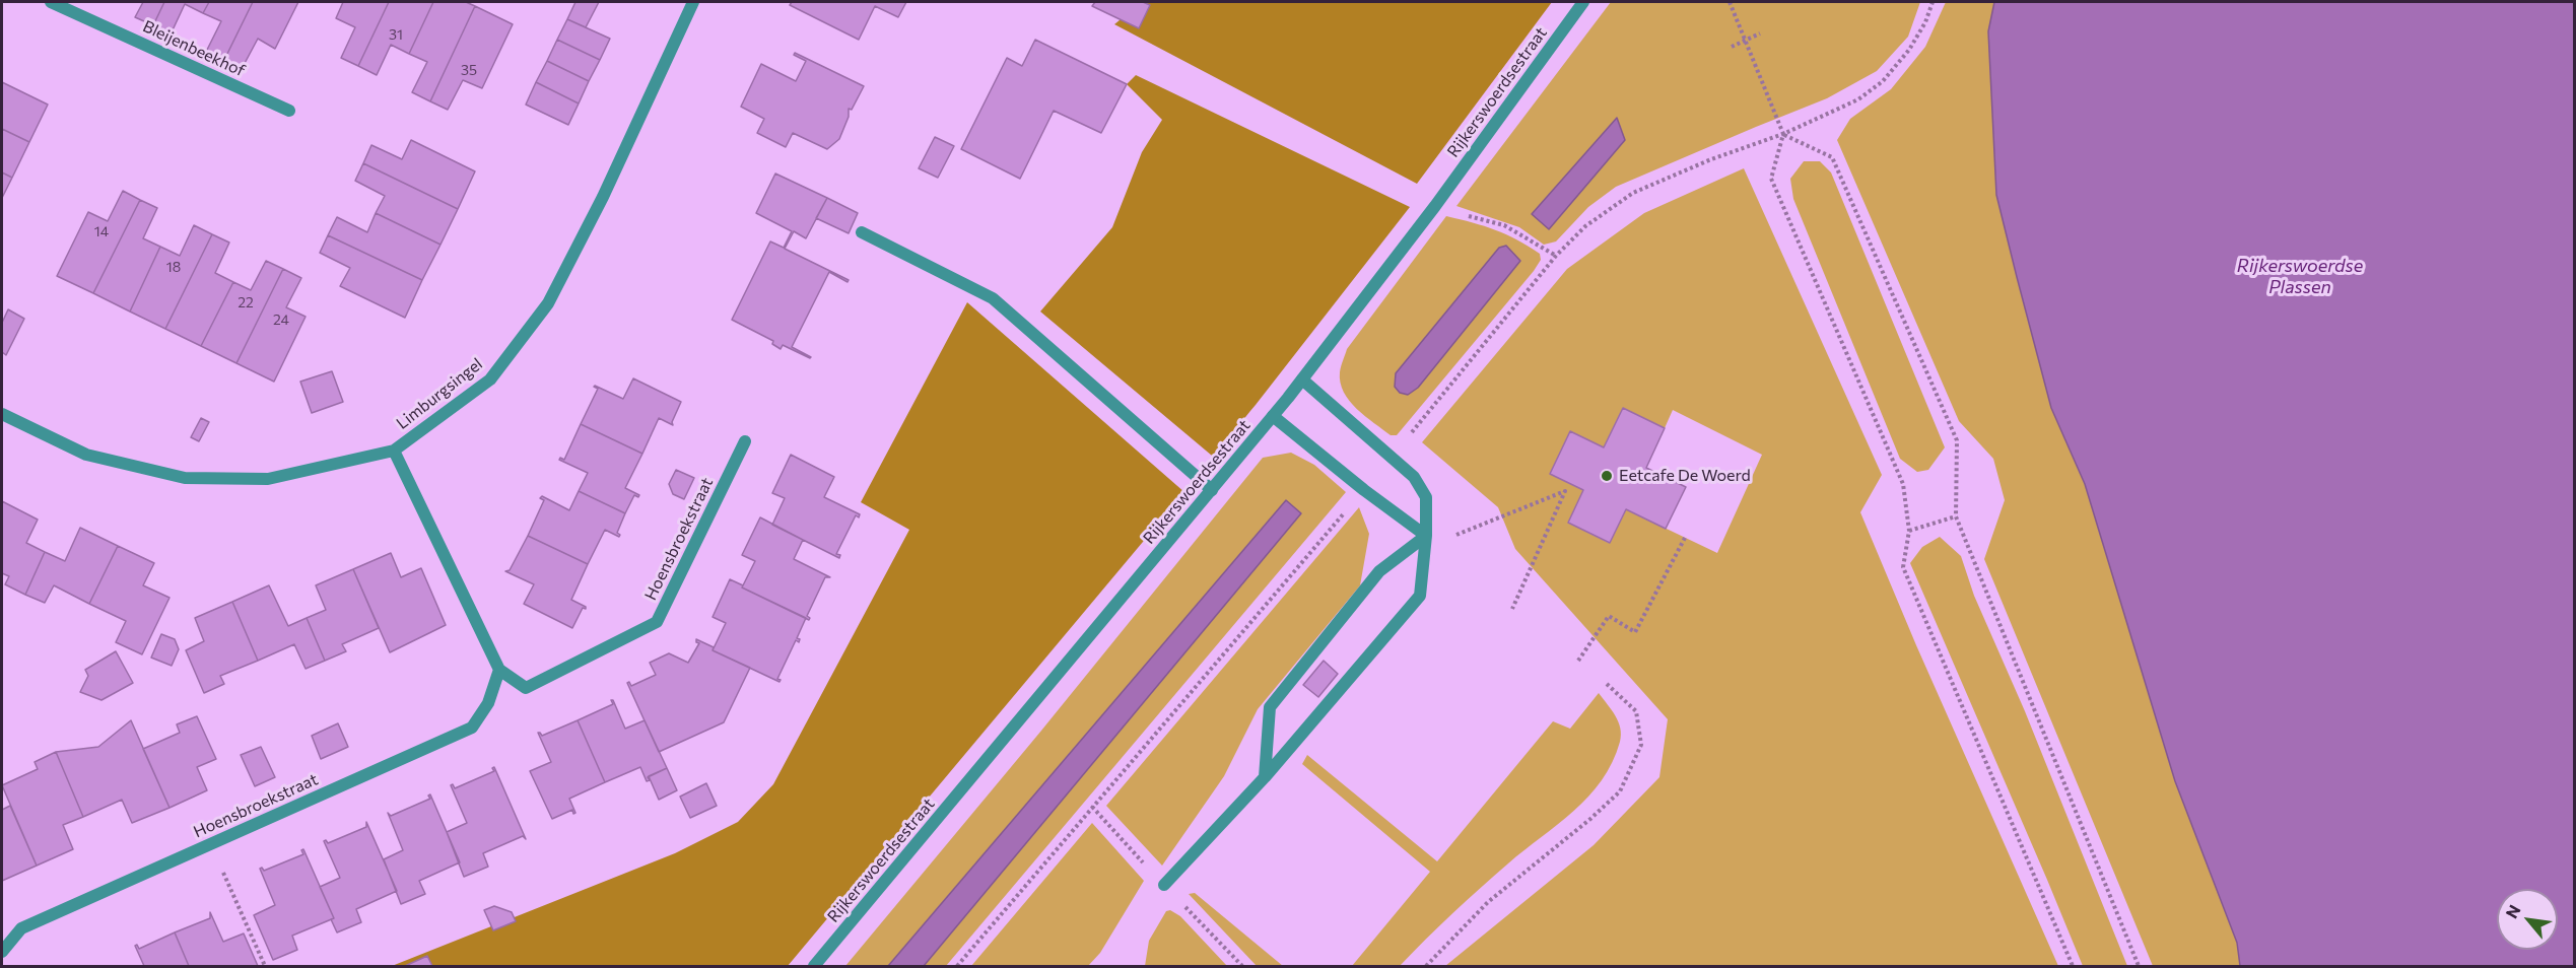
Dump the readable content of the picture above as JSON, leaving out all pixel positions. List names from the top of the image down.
{
  "streets": {
    "street": [
      "Bleijenbeekhof",
      "Rijkerswoerdsestraat",
      "Limburgsingel",
      "Hoensbroekstraat"
    ]
  },
  "crossings": [
    ["Limburgsingel", "Hoensbroekstraat"]
  ],
  "water": ["Rijkerswoerdse Plassen"],
  "places": ["Eetcafe De Woerd"],
  "house_numbers": [
    "31",
    "35",
    "14",
    "18",
    "22",
    "24"
  ],
  "north": "top left"
}
